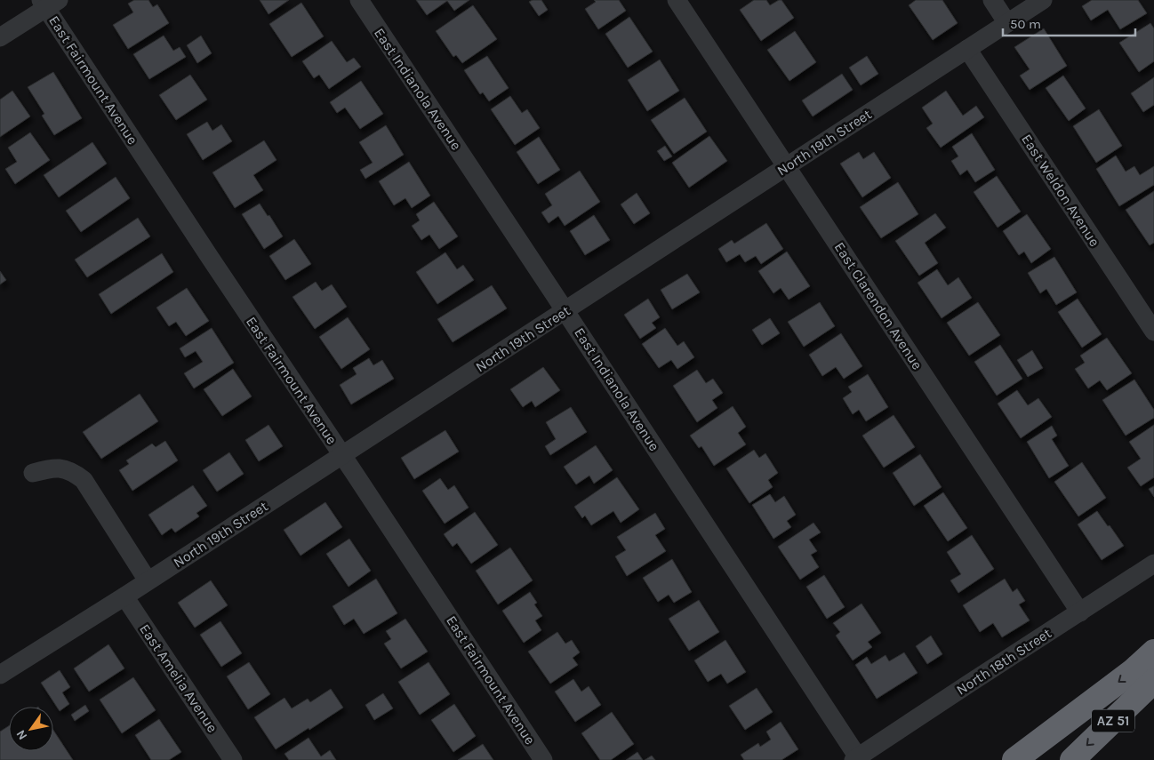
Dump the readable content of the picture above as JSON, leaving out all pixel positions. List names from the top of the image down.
{
  "streets": {
    "highway": ["AZ 51"],
    "street": [
      "East Fairmount Avenue",
      "East Indianola Avenue",
      "North 19th Street",
      "East Weldon Avenue",
      "East Clarendon Avenue",
      "North 18th Street",
      "East Amelia Avenue"
    ]
  },
  "crossings": [
    ["East Fairmount Avenue", "North 19th Street"],
    ["East Indianola Avenue", "North 19th Street"],
    ["East Indianola Avenue", "North 18th Street"],
    ["North 19th Street", "East Weldon Avenue"],
    ["North 19th Street", "East Clarendon Avenue"],
    ["North 19th Street", "East Amelia Avenue"],
    ["East Clarendon Avenue", "North 18th Street"]
  ],
  "scale_bar": "50 m",
  "north": "bottom left"
}
